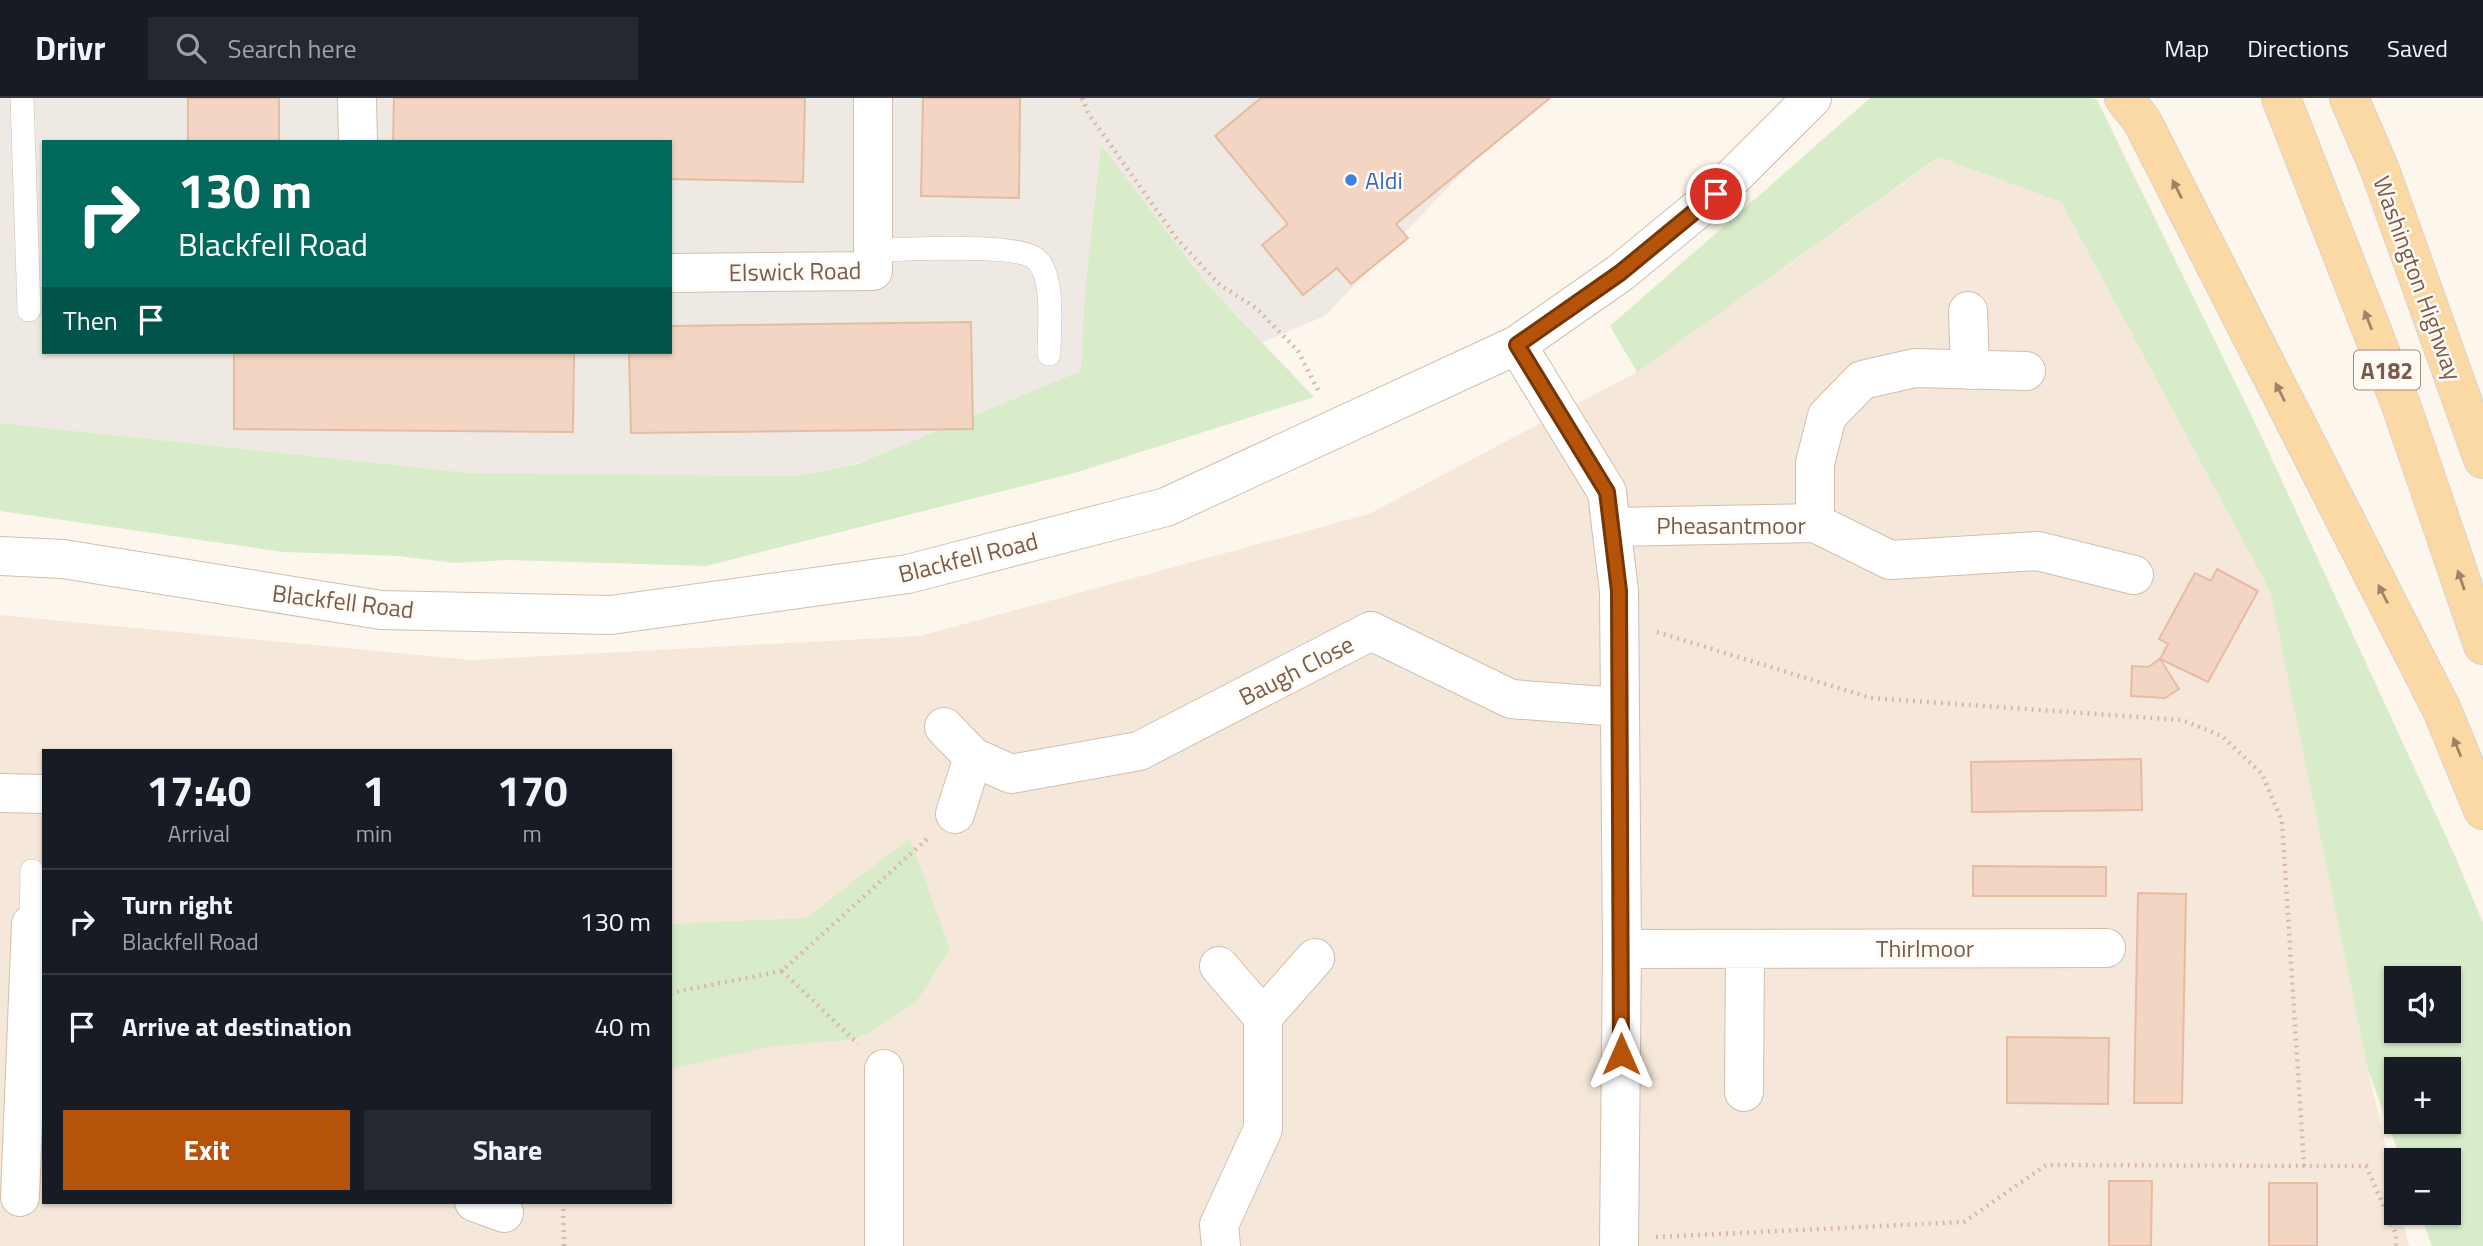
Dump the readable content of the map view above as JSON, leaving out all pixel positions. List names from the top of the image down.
{
  "streets": {
    "main road": ["Washington Highway", "A182"],
    "street": [
      "Elswick Road",
      "Pheasantmoor",
      "Blackfell Road",
      "Baugh Close",
      "Thirlmoor"
    ]
  },
  "places": ["Aldi"],
  "page": {
    "header": "Drivr",
    "search": "Search here",
    "nav": ["Map", "Directions", "Saved"],
    "turn": ["130 m", "Blackfell Road"],
    "then": "Then",
    "eta": [
      "17:40",
      "Arrival",
      "1",
      "min",
      "170",
      "m"
    ],
    "list": [
      {
        "name": "Turn right",
        "note": "Blackfell Road",
        "value": "130 m"
      },
      {
        "name": "Arrive at destination",
        "value": "40 m"
      }
    ],
    "map_buttons": ["+", "−"],
    "buttons": ["Exit", "Share"]
  }
}
